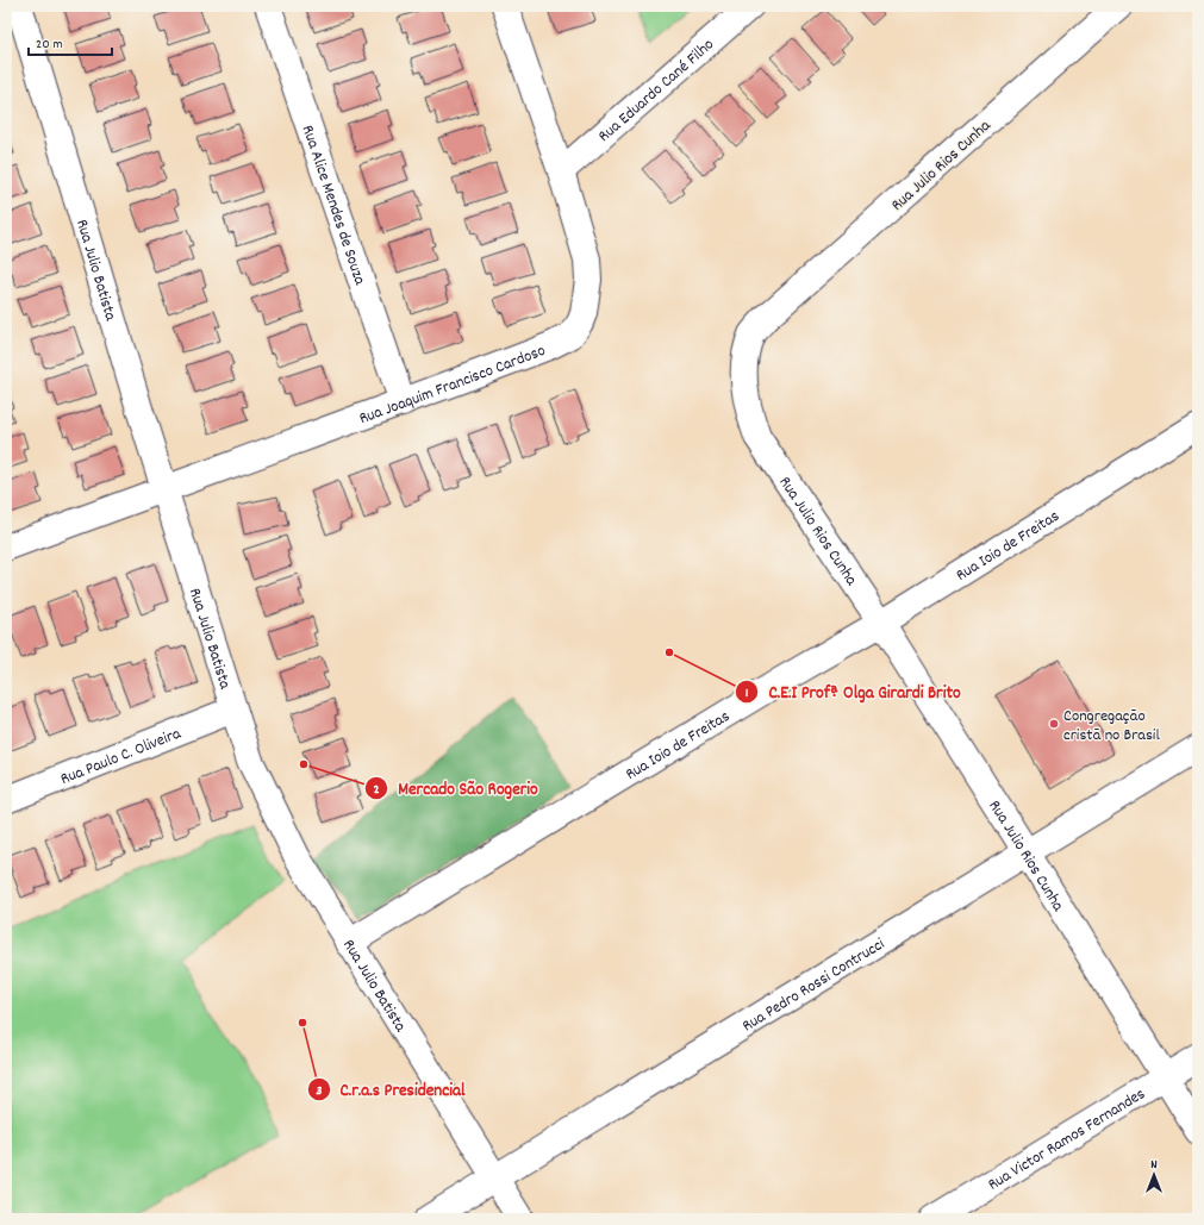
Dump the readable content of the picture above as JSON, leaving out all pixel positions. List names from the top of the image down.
{
  "streets": {
    "street": [
      "Rua Eduardo Cané Filho",
      "Rua Julio Rios Cunha",
      "Rua Alice Mendes de Souza",
      "Rua Julio Batista",
      "Rua Joaquim Francisco Cardoso",
      "Rua Ioio de Freitas",
      "Rua Paulo C. Oliveira",
      "Rua Pedro Rossi Contrucci",
      "Rua Victor Ramos Fernandes"
    ]
  },
  "crossings": [
    ["Rua Eduardo Cané Filho", "Rua Joaquim Francisco Cardoso"],
    ["Rua Julio Rios Cunha", "Rua Ioio de Freitas"],
    ["Rua Julio Rios Cunha", "Rua Pedro Rossi Contrucci"],
    ["Rua Julio Rios Cunha", "Rua Victor Ramos Fernandes"],
    ["Rua Alice Mendes de Souza", "Rua Joaquim Francisco Cardoso"],
    ["Rua Julio Batista", "Rua Joaquim Francisco Cardoso"],
    ["Rua Julio Batista", "Rua Ioio de Freitas"],
    ["Rua Julio Batista", "Rua Paulo C. Oliveira"],
    ["Rua Julio Batista", "Rua Pedro Rossi Contrucci"]
  ],
  "places": [
    "C.E.I Profª Olga Girardi Brito",
    "Congregação cristã no Brasil",
    "Mercado São Rogerio",
    "C.r.a.s Presidencial"
  ],
  "scale_bar": "20 m",
  "north": "top"
}
